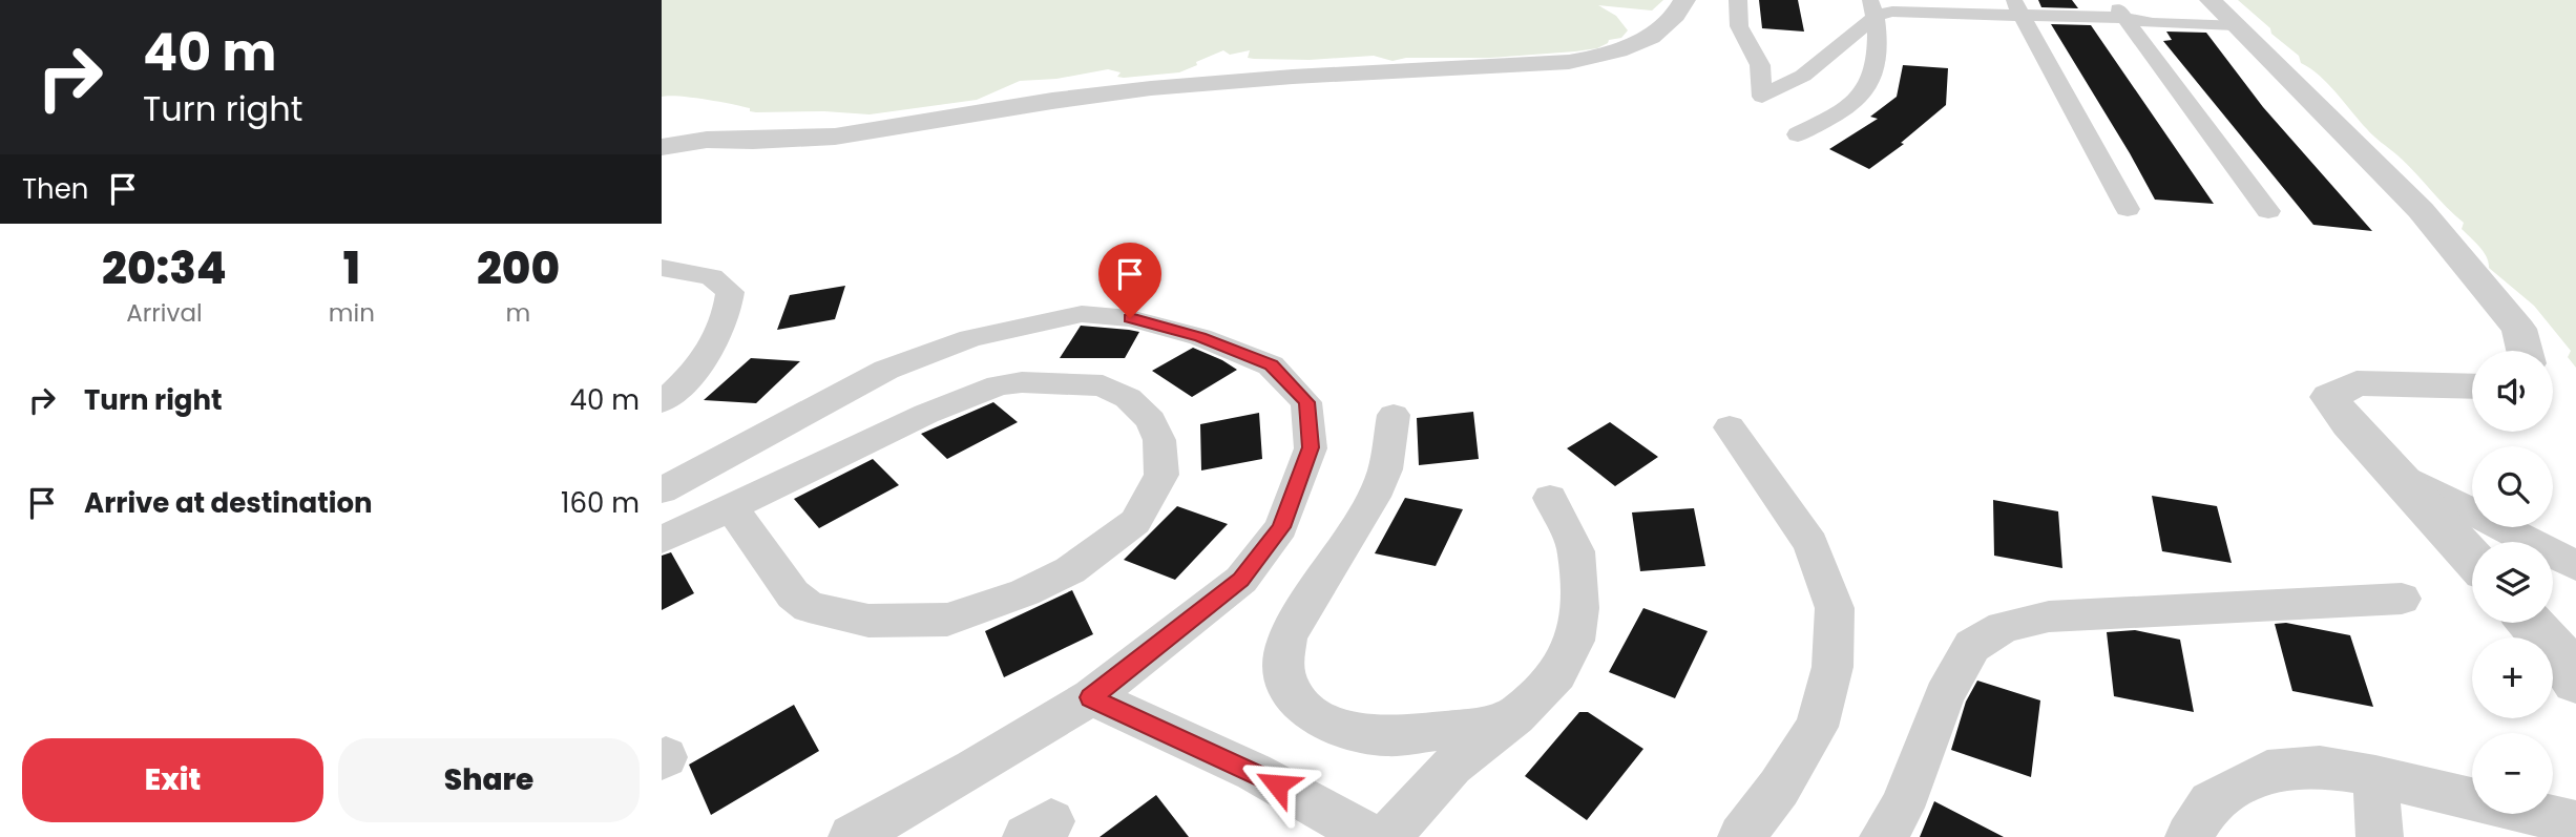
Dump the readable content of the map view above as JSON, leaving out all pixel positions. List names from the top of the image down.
{
  "page": {
    "turn": ["40 m", "Turn right"],
    "then": "Then",
    "eta": [
      "20:34",
      "Arrival",
      "1",
      "min",
      "200",
      "m"
    ],
    "list": [
      {
        "name": "Turn right",
        "value": "40 m"
      },
      {
        "name": "Arrive at destination",
        "value": "160 m"
      }
    ],
    "map_buttons": ["+", "−"],
    "buttons": ["Exit", "Share"]
  }
}
